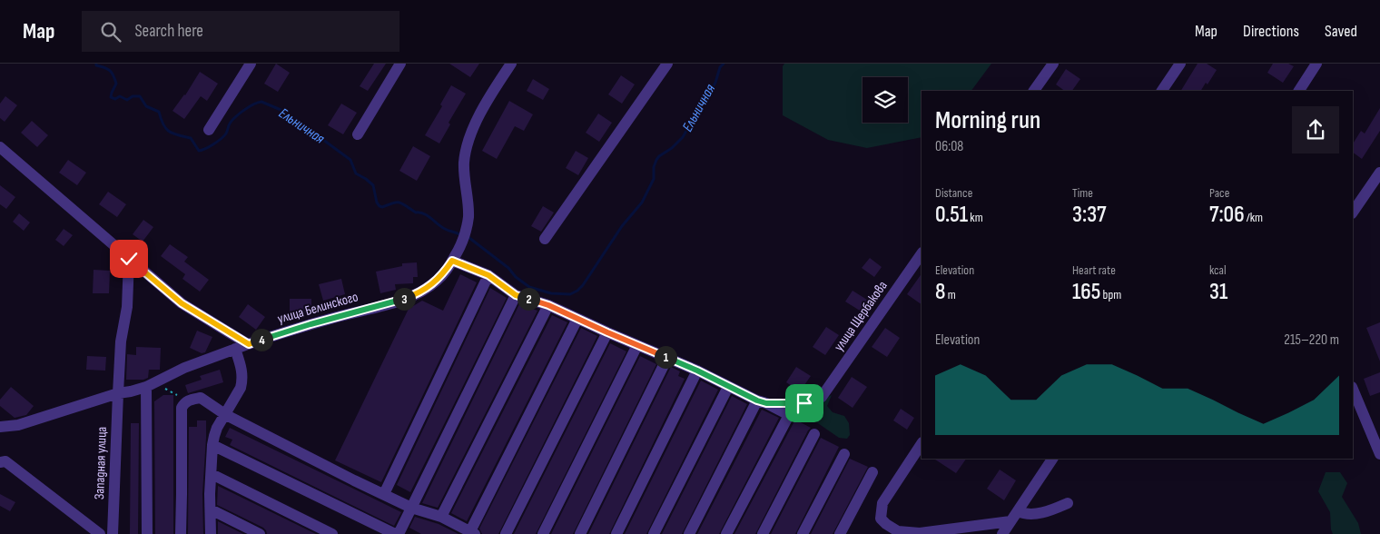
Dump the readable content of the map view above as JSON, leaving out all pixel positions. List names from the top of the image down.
{
  "streets": {
    "street": ["улица Белинского", "улица Щербакова", "Западная улица"]
  },
  "water": ["Ельничная"],
  "page": {
    "header": "Map",
    "search": "Search here",
    "nav": ["Map", "Directions", "Saved"],
    "heading": ["Morning run", "06:08"],
    "stats": [
      ["Distance", "0.51 km"],
      ["Time", "3:37"],
      ["Pace", "7:06 /km"],
      ["Elevation", "8 m"],
      ["Heart rate", "165 bpm"],
      ["kcal", "31"]
    ],
    "pins": [
      "2",
      "3",
      "4",
      "1"
    ],
    "chart": ["Elevation", "215–220 m"]
  }
}
